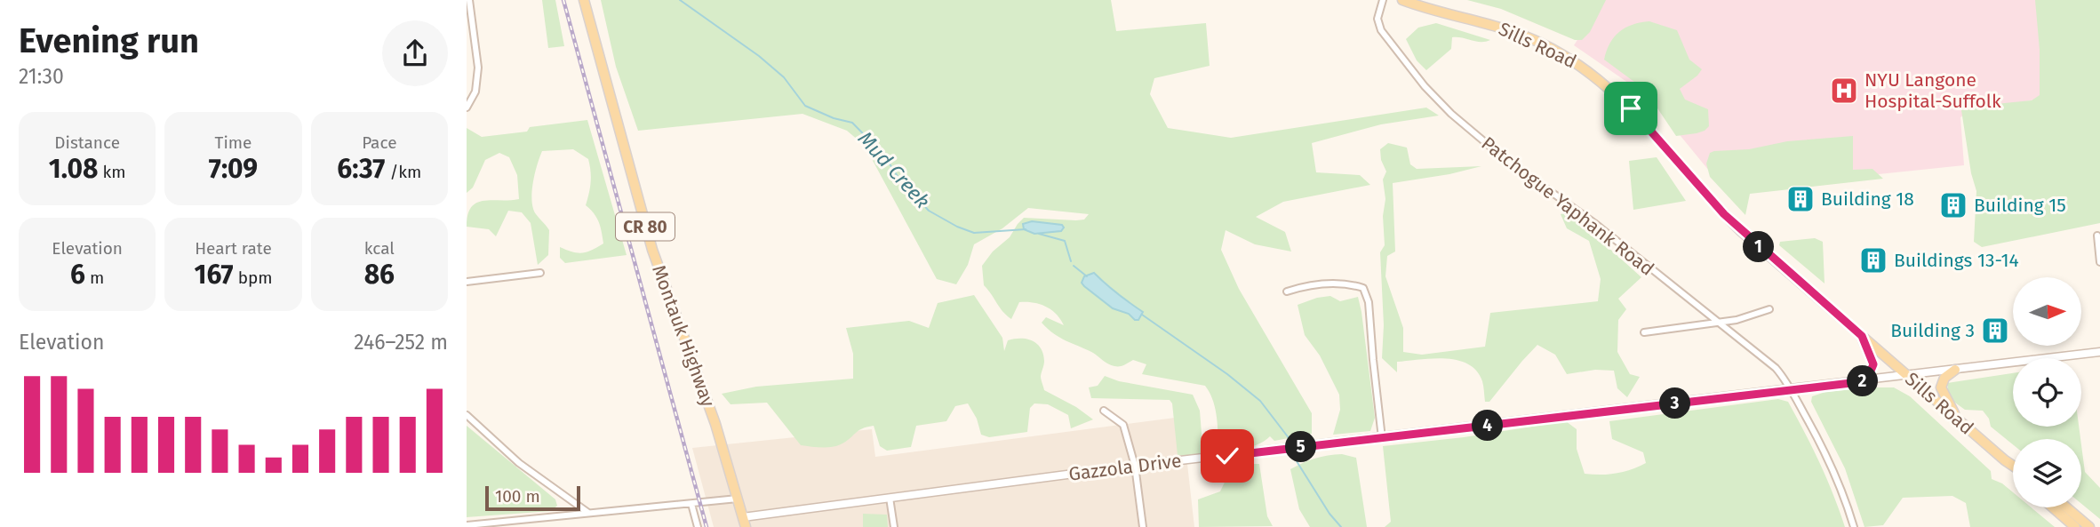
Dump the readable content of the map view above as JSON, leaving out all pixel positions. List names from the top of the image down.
{
  "streets": {
    "main road": ["Sills Road", "CR 80", "Montauk Highway"],
    "street": ["Patchogue Yaphank Road", "Gazzola Drive"]
  },
  "crossings": [
    ["Sills Road", "Gazzola Drive"],
    ["Patchogue Yaphank Road", "Gazzola Drive"],
    ["Montauk Highway", "Gazzola Drive"]
  ],
  "water": ["Mud Creek"],
  "places": {
    "hospital": ["NYU Langone Hospital-Suffolk"],
    "building": [
      "Building 18",
      "Building 15",
      "Buildings 13-14",
      "Building 3"
    ]
  },
  "scale_bar": "100 m",
  "north": "right",
  "page": {
    "heading": ["Evening run", "21:30"],
    "stats": [
      ["Distance", "1.08 km"],
      ["Time", "7:09"],
      ["Pace", "6:37 /km"],
      ["Elevation", "6 m"],
      ["Heart rate", "167 bpm"],
      ["kcal", "86"]
    ],
    "pins": [
      "1",
      "2",
      "3",
      "4",
      "5"
    ],
    "chart": ["Elevation", "246–252 m"],
    "scale": "100 m"
  }
}
